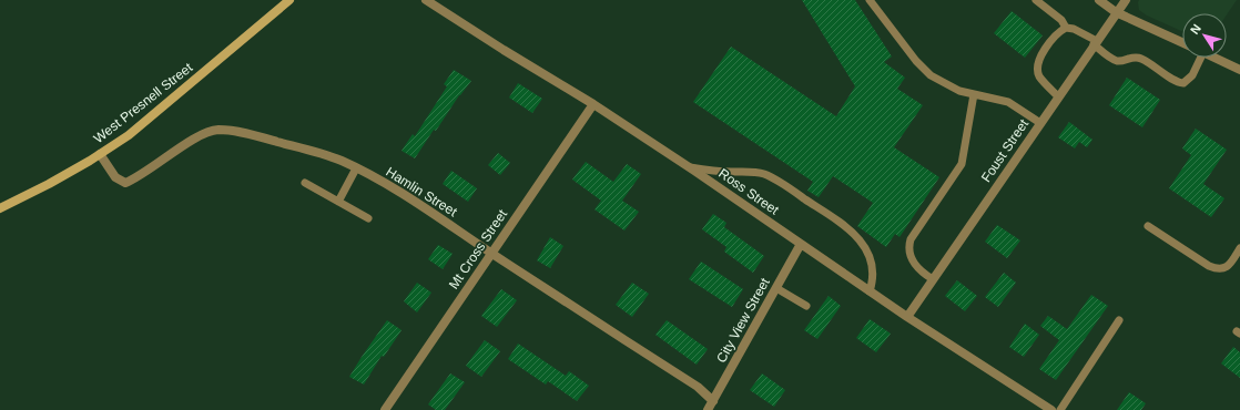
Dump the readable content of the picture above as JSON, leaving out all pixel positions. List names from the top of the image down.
{
  "streets": {
    "main road": ["West Presnell Street"],
    "street": [
      "Foust Street",
      "Hamlin Street",
      "Ross Street",
      "Mt Cross Street",
      "City View Street"
    ]
  },
  "crossings": [
    ["West Presnell Street", "Hamlin Street"],
    ["Foust Street", "Ross Street"],
    ["Hamlin Street", "Mt Cross Street"],
    ["Hamlin Street", "City View Street"],
    ["Ross Street", "Mt Cross Street"],
    ["Ross Street", "City View Street"]
  ],
  "north": "top left"
}
